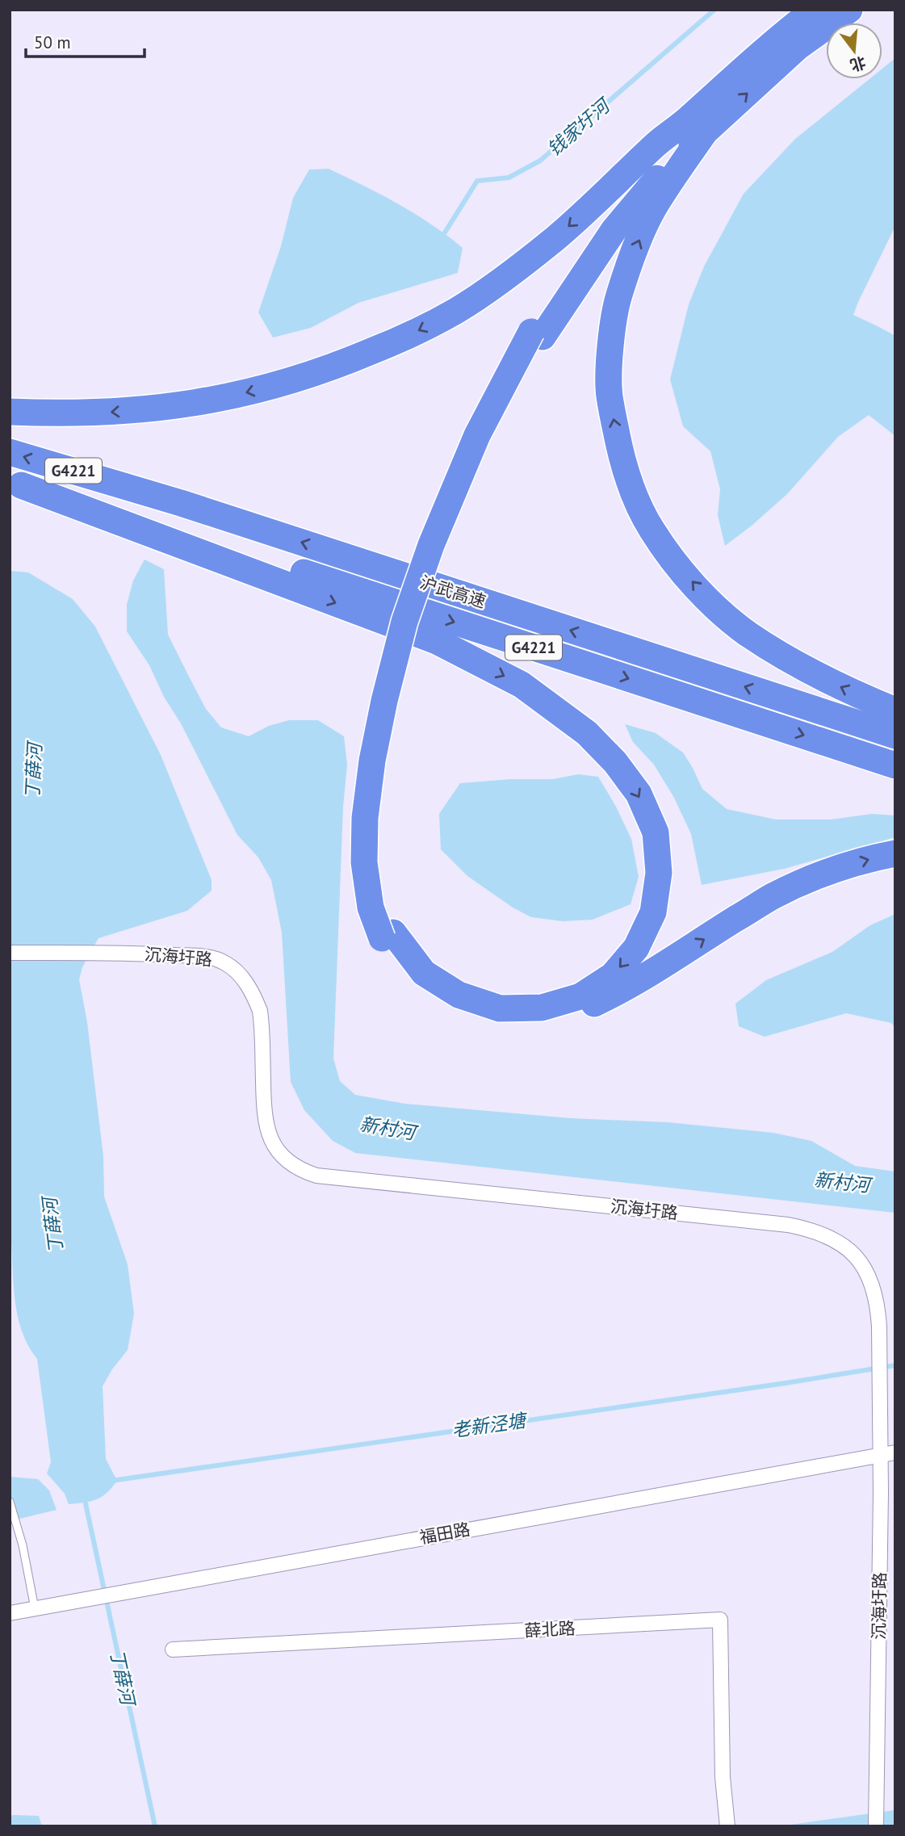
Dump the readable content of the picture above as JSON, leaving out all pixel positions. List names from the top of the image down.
{
  "streets": {
    "highway": ["G4221", "沪武高速"],
    "street": ["沉海圩路", "福田路", "薛北路"]
  },
  "crossings": [
    ["沉海圩路", "福田路"]
  ],
  "water": [
    "钱家圩河",
    "丁薛河",
    "新村河",
    "老新泾塘"
  ],
  "scale_bar": "50 m",
  "north": "bottom"
}
